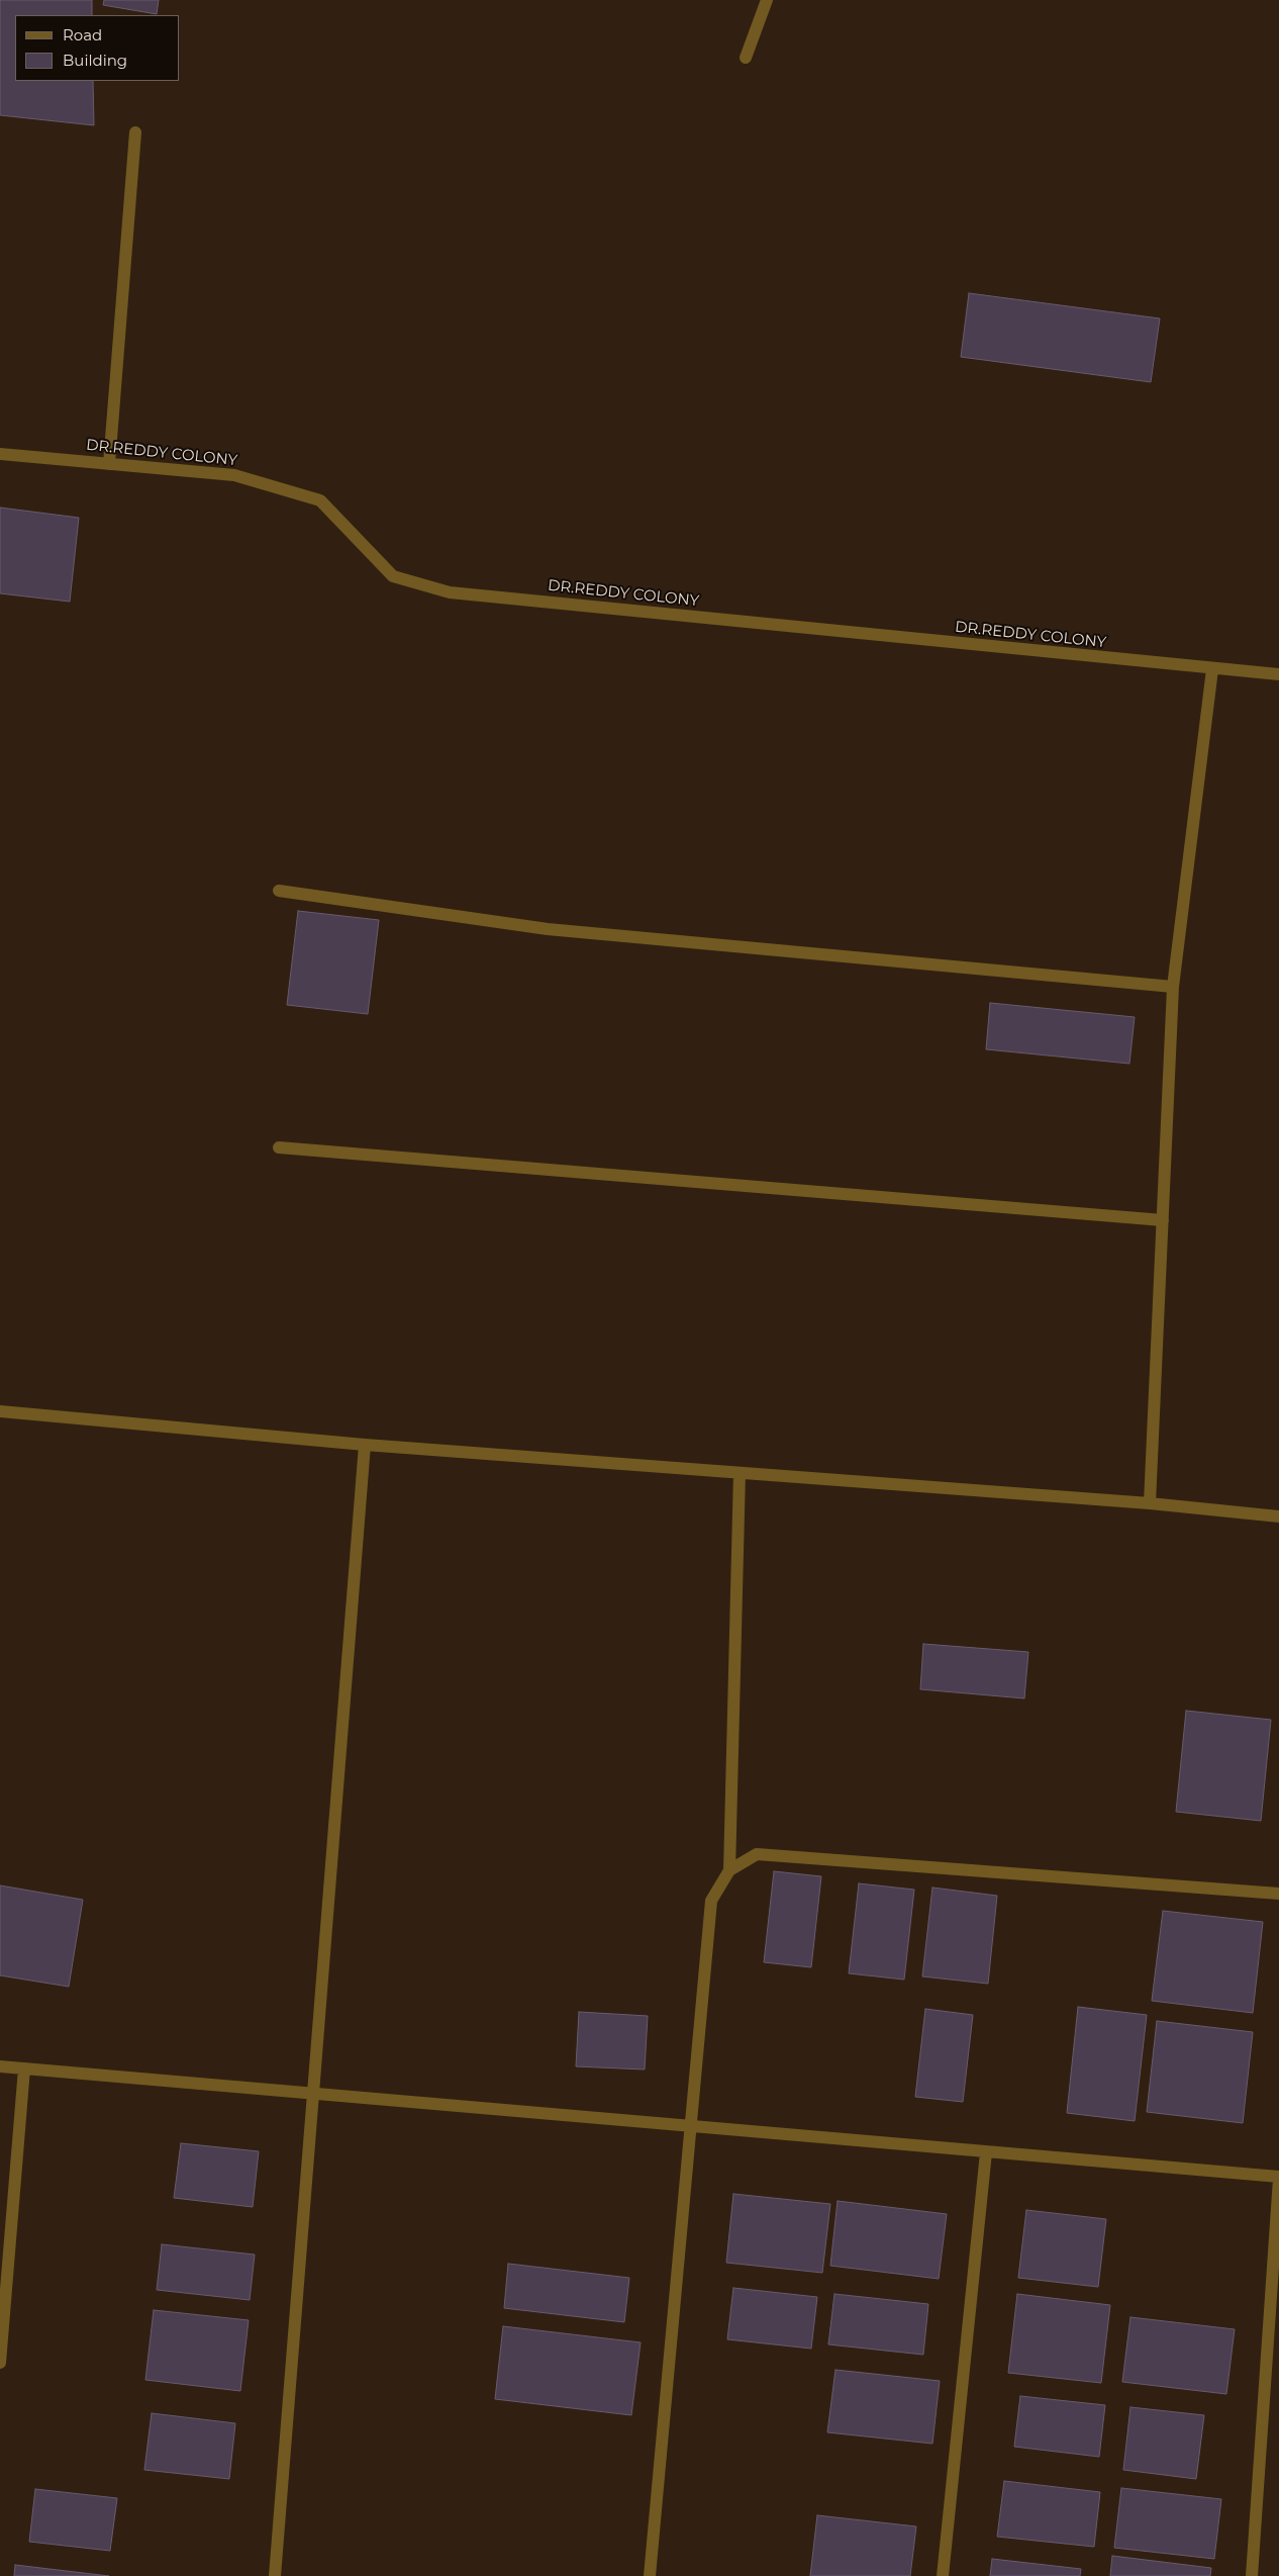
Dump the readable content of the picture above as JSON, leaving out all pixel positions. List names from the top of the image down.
{
  "streets": {
    "street": ["DR.REDDY COLONY"]
  },
  "legend": ["Road", "Building"]
}
